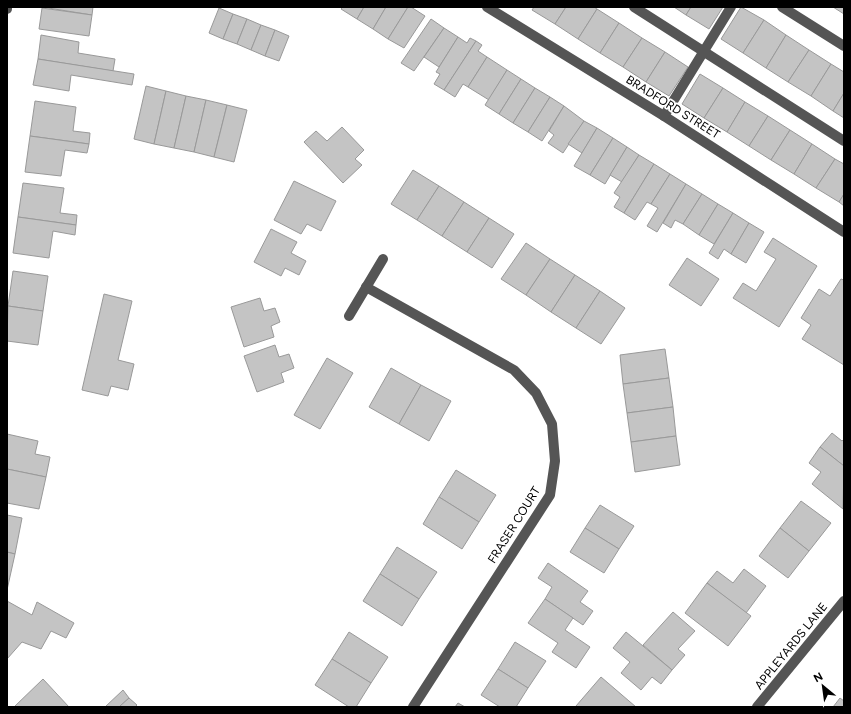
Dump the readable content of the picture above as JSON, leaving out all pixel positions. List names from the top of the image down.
{
  "streets": {
    "street": ["BRADFORD STREET", "FRASER COURT", "APPLEYARDS LANE"]
  },
  "north": "top left"
}
